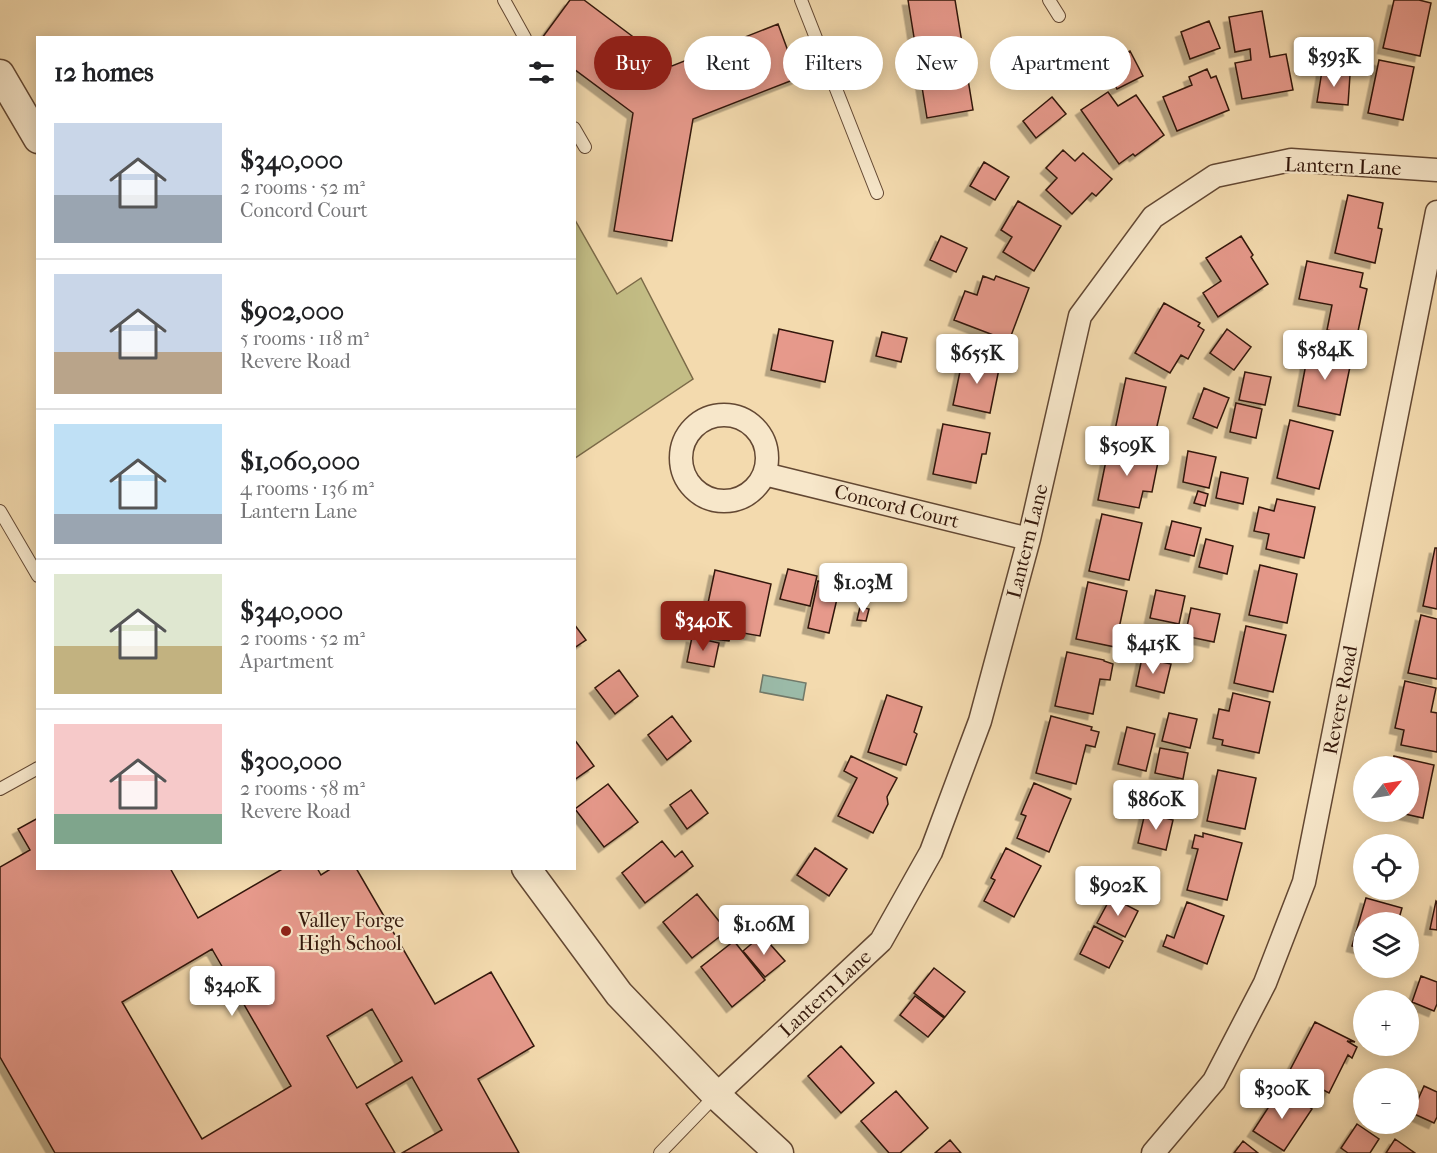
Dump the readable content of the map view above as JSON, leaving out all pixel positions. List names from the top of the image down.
{
  "streets": {
    "street": ["Lantern Lane", "Concord Court", "Revere Road"]
  },
  "crossings": [
    ["Lantern Lane", "Concord Court"]
  ],
  "places": ["Valley Forge High School"],
  "north": "top right",
  "page": {
    "chip": [
      "Buy",
      "Rent",
      "Filters",
      "New",
      "Apartment"
    ],
    "heading": "12 homes",
    "price": [
      "$393K",
      "$584K",
      "$655K",
      "$509K",
      "$1.03M",
      "$340K",
      "$415K",
      "$860K",
      "$902K",
      "$1.06M",
      "$340K",
      "$300K"
    ],
    "list": [
      {
        "name": "$340,000",
        "note": "2 rooms · 52 m² · Concord Court"
      },
      {
        "name": "$902,000",
        "note": "5 rooms · 118 m² · Revere Road"
      },
      {
        "name": "$1,060,000",
        "note": "4 rooms · 136 m² · Lantern Lane"
      },
      {
        "name": "$340,000",
        "note": "2 rooms · 52 m² · Apartment"
      },
      {
        "name": "$300,000",
        "note": "2 rooms · 58 m² · Revere Road"
      }
    ],
    "map_buttons": ["+", "−"]
  }
}
